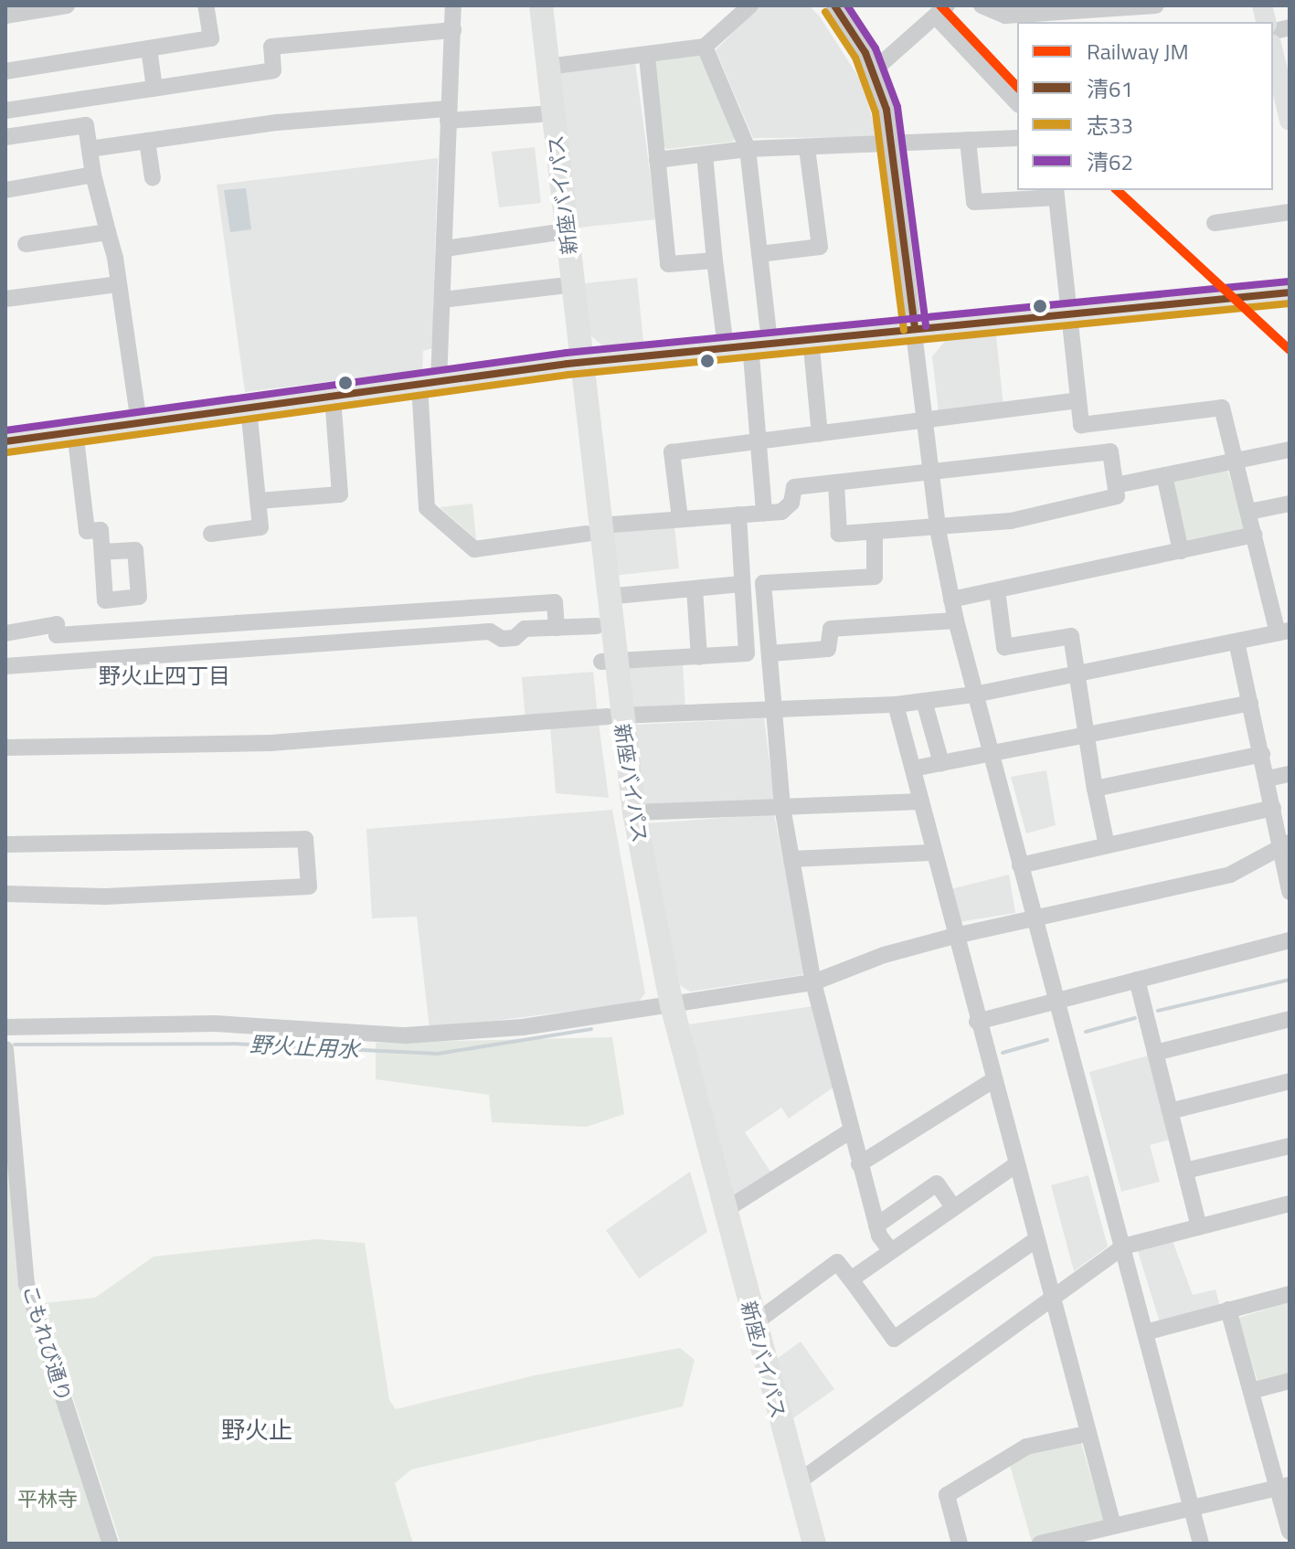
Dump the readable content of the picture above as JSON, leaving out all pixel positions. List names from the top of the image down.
{
  "streets": {
    "highway": ["新座バイパス"],
    "street": ["こもれび通り"]
  },
  "districts": ["野火止四丁目", "野火止"],
  "water": ["野火止用水"],
  "parks": ["平林寺"],
  "lines": [
    "rail line JM",
    "transit line 清61",
    "transit line 清62",
    "transit line 志33"
  ],
  "legend": [
    "Railway JM",
    "清61",
    "志33",
    "清62"
  ]
}
